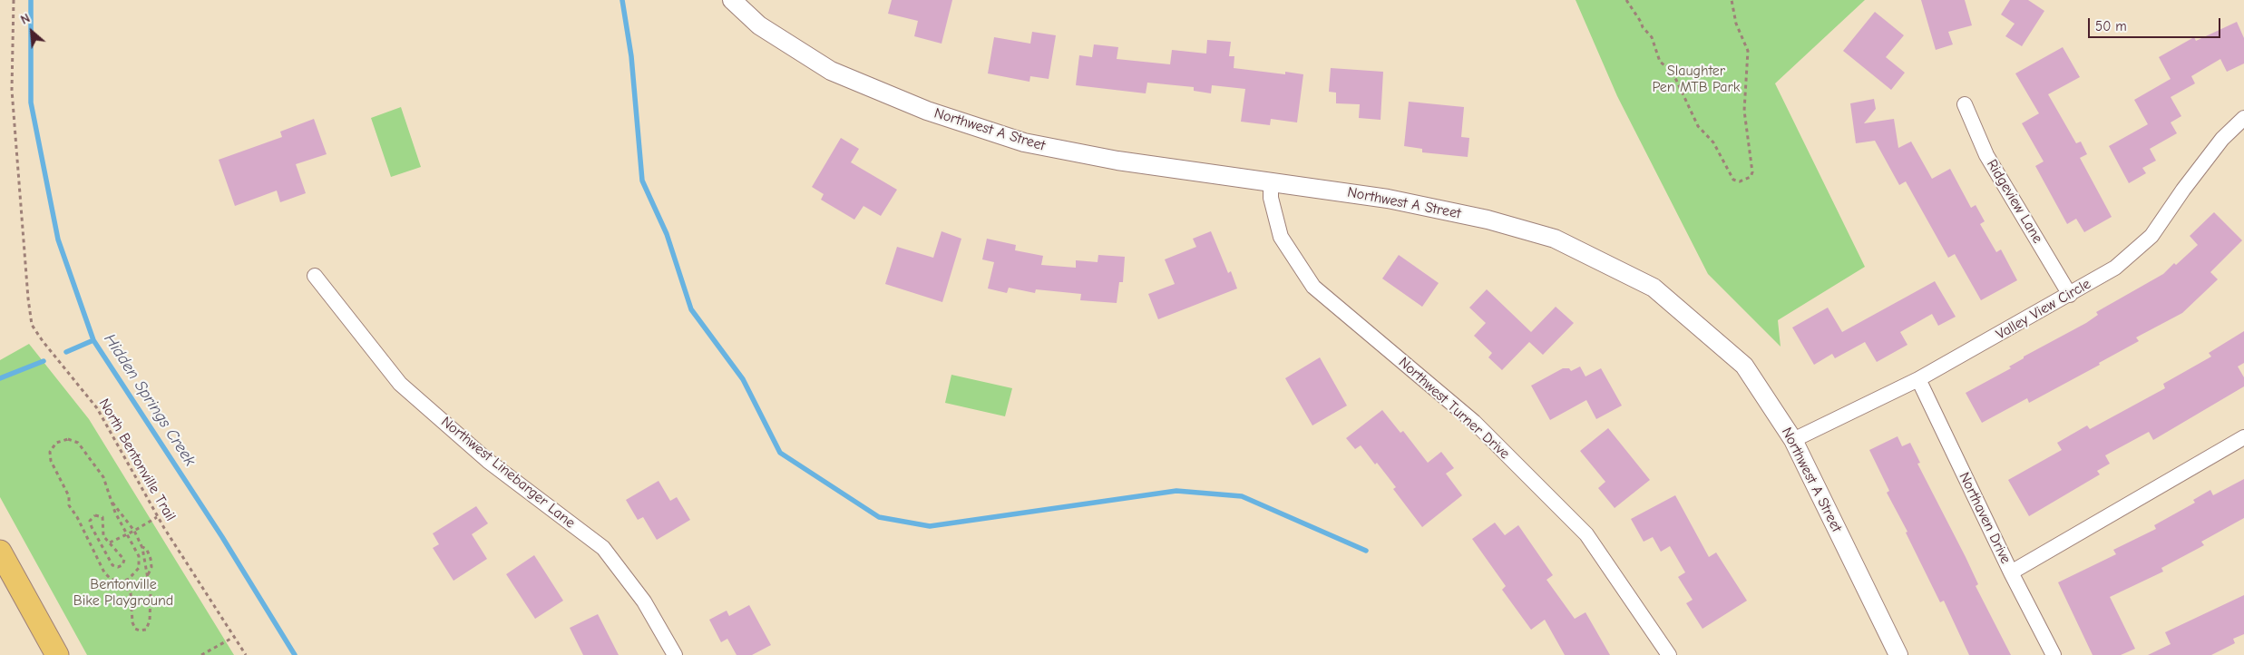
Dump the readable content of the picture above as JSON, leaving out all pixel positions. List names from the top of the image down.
{
  "streets": {
    "street": [
      "Northwest A Street",
      "Ridgeview Lane",
      "Valley View Circle",
      "Northwest Turner Drive",
      "Northwest Linebarger Lane",
      "Northaven Drive"
    ],
    "path": ["North Bentonville Trail"]
  },
  "crossings": [
    ["Northwest A Street", "Valley View Circle"],
    ["Northwest A Street", "Northwest Turner Drive"],
    ["Ridgeview Lane", "Valley View Circle"],
    ["Valley View Circle", "Northaven Drive"]
  ],
  "water": ["Hidden Springs Creek"],
  "parks": ["Slaughter Pen MTB Park", "Bentonville Bike Playground"],
  "scale_bar": "50 m",
  "north": "top left"
}
